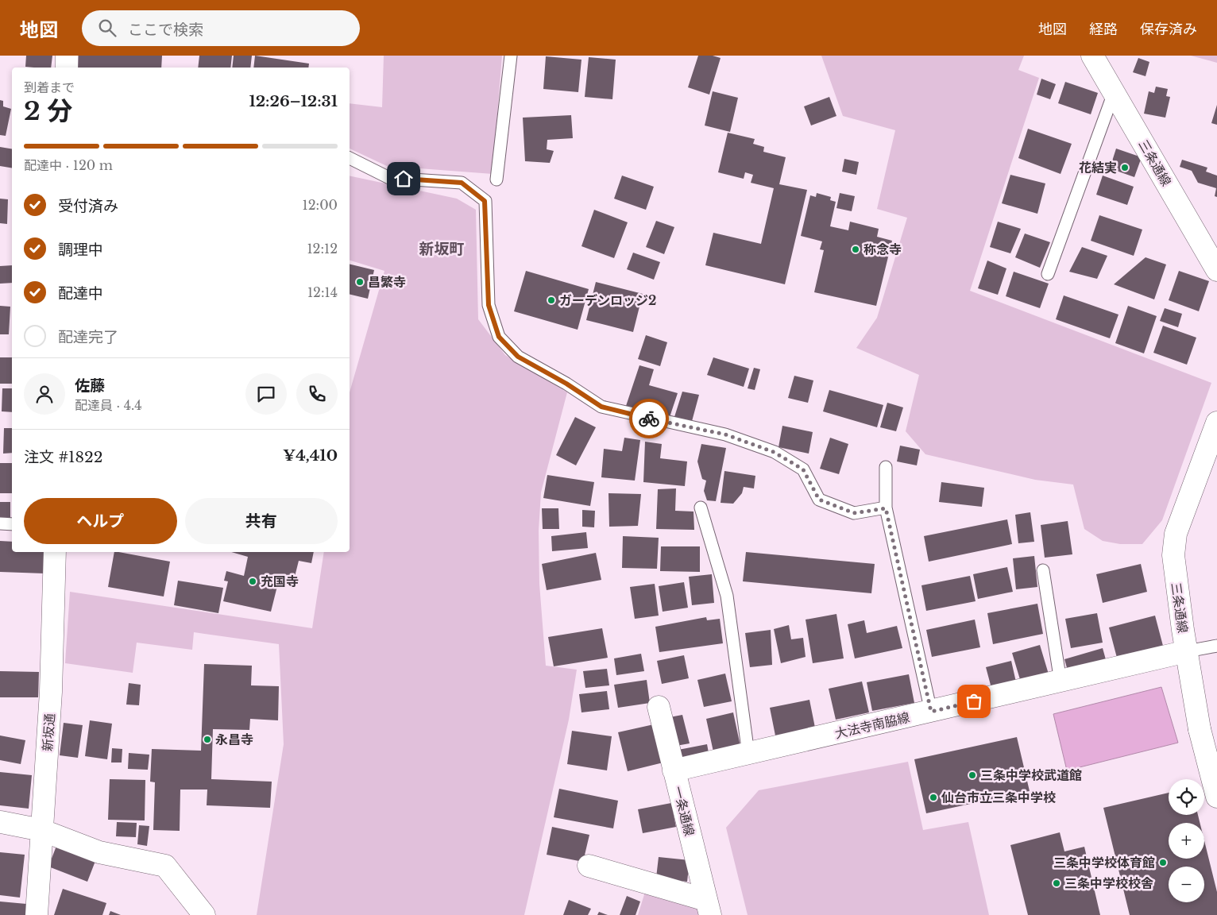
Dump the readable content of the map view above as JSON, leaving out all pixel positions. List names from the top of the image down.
{
  "streets": {
    "street": [
      "三条通線",
      "大法寺南脇線",
      "新坂通",
      "一条通線"
    ]
  },
  "crossings": [
    ["三条通線", "大法寺南脇線"],
    ["大法寺南脇線", "一条通線"]
  ],
  "districts": ["新坂町"],
  "places": [
    "花結実",
    "称念寺",
    "昌繁寺",
    "ガーデンロッジ2",
    "充国寺",
    "永昌寺",
    "三条中学校武道館",
    "仙台市立三条中学校",
    "三条中学校体育館",
    "三条中学校校舎"
  ],
  "page": {
    "header": "地図",
    "search": "ここで検索",
    "nav": ["地図", "経路", "保存済み"],
    "heading": ["2 分", "到着まで", "12:26–12:31"],
    "panel": [
      "佐藤",
      "配達員 · 4.4",
      "注文 #1822",
      "¥4,410"
    ],
    "bar": "配達中 · 120 m",
    "list": [
      ["受付済み", "12:00"],
      ["調理中", "12:12"],
      ["配達中", "12:14"],
      "配達完了"
    ],
    "buttons": ["ヘルプ", "共有"],
    "map_buttons": ["+", "−"]
  }
}
